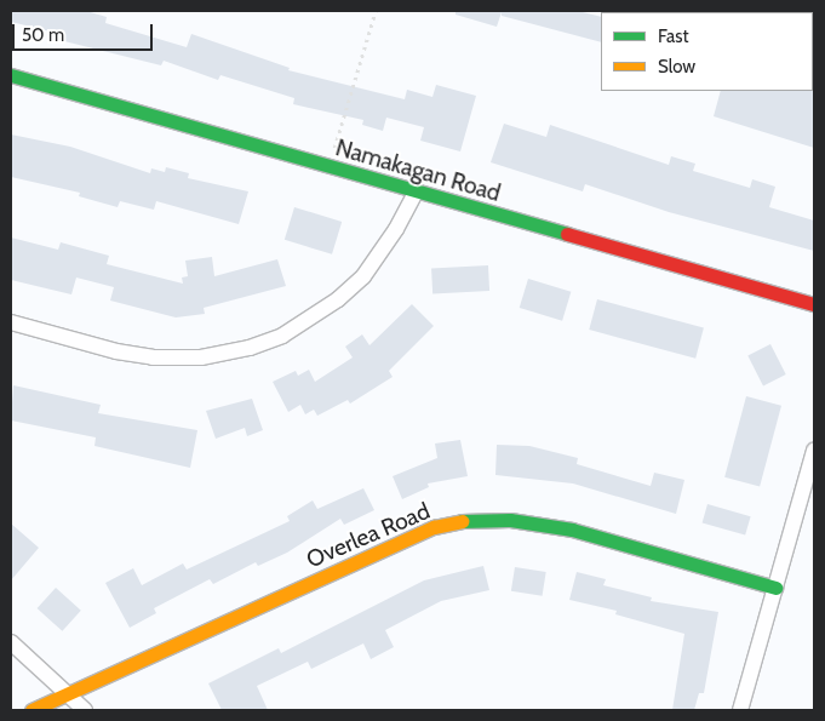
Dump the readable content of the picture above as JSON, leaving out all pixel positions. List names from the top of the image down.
{
  "streets": {
    "street": ["Namakagan Road", "Overlea Road"]
  },
  "legend": ["Fast", "Slow"],
  "scale_bar": "50 m"
}
